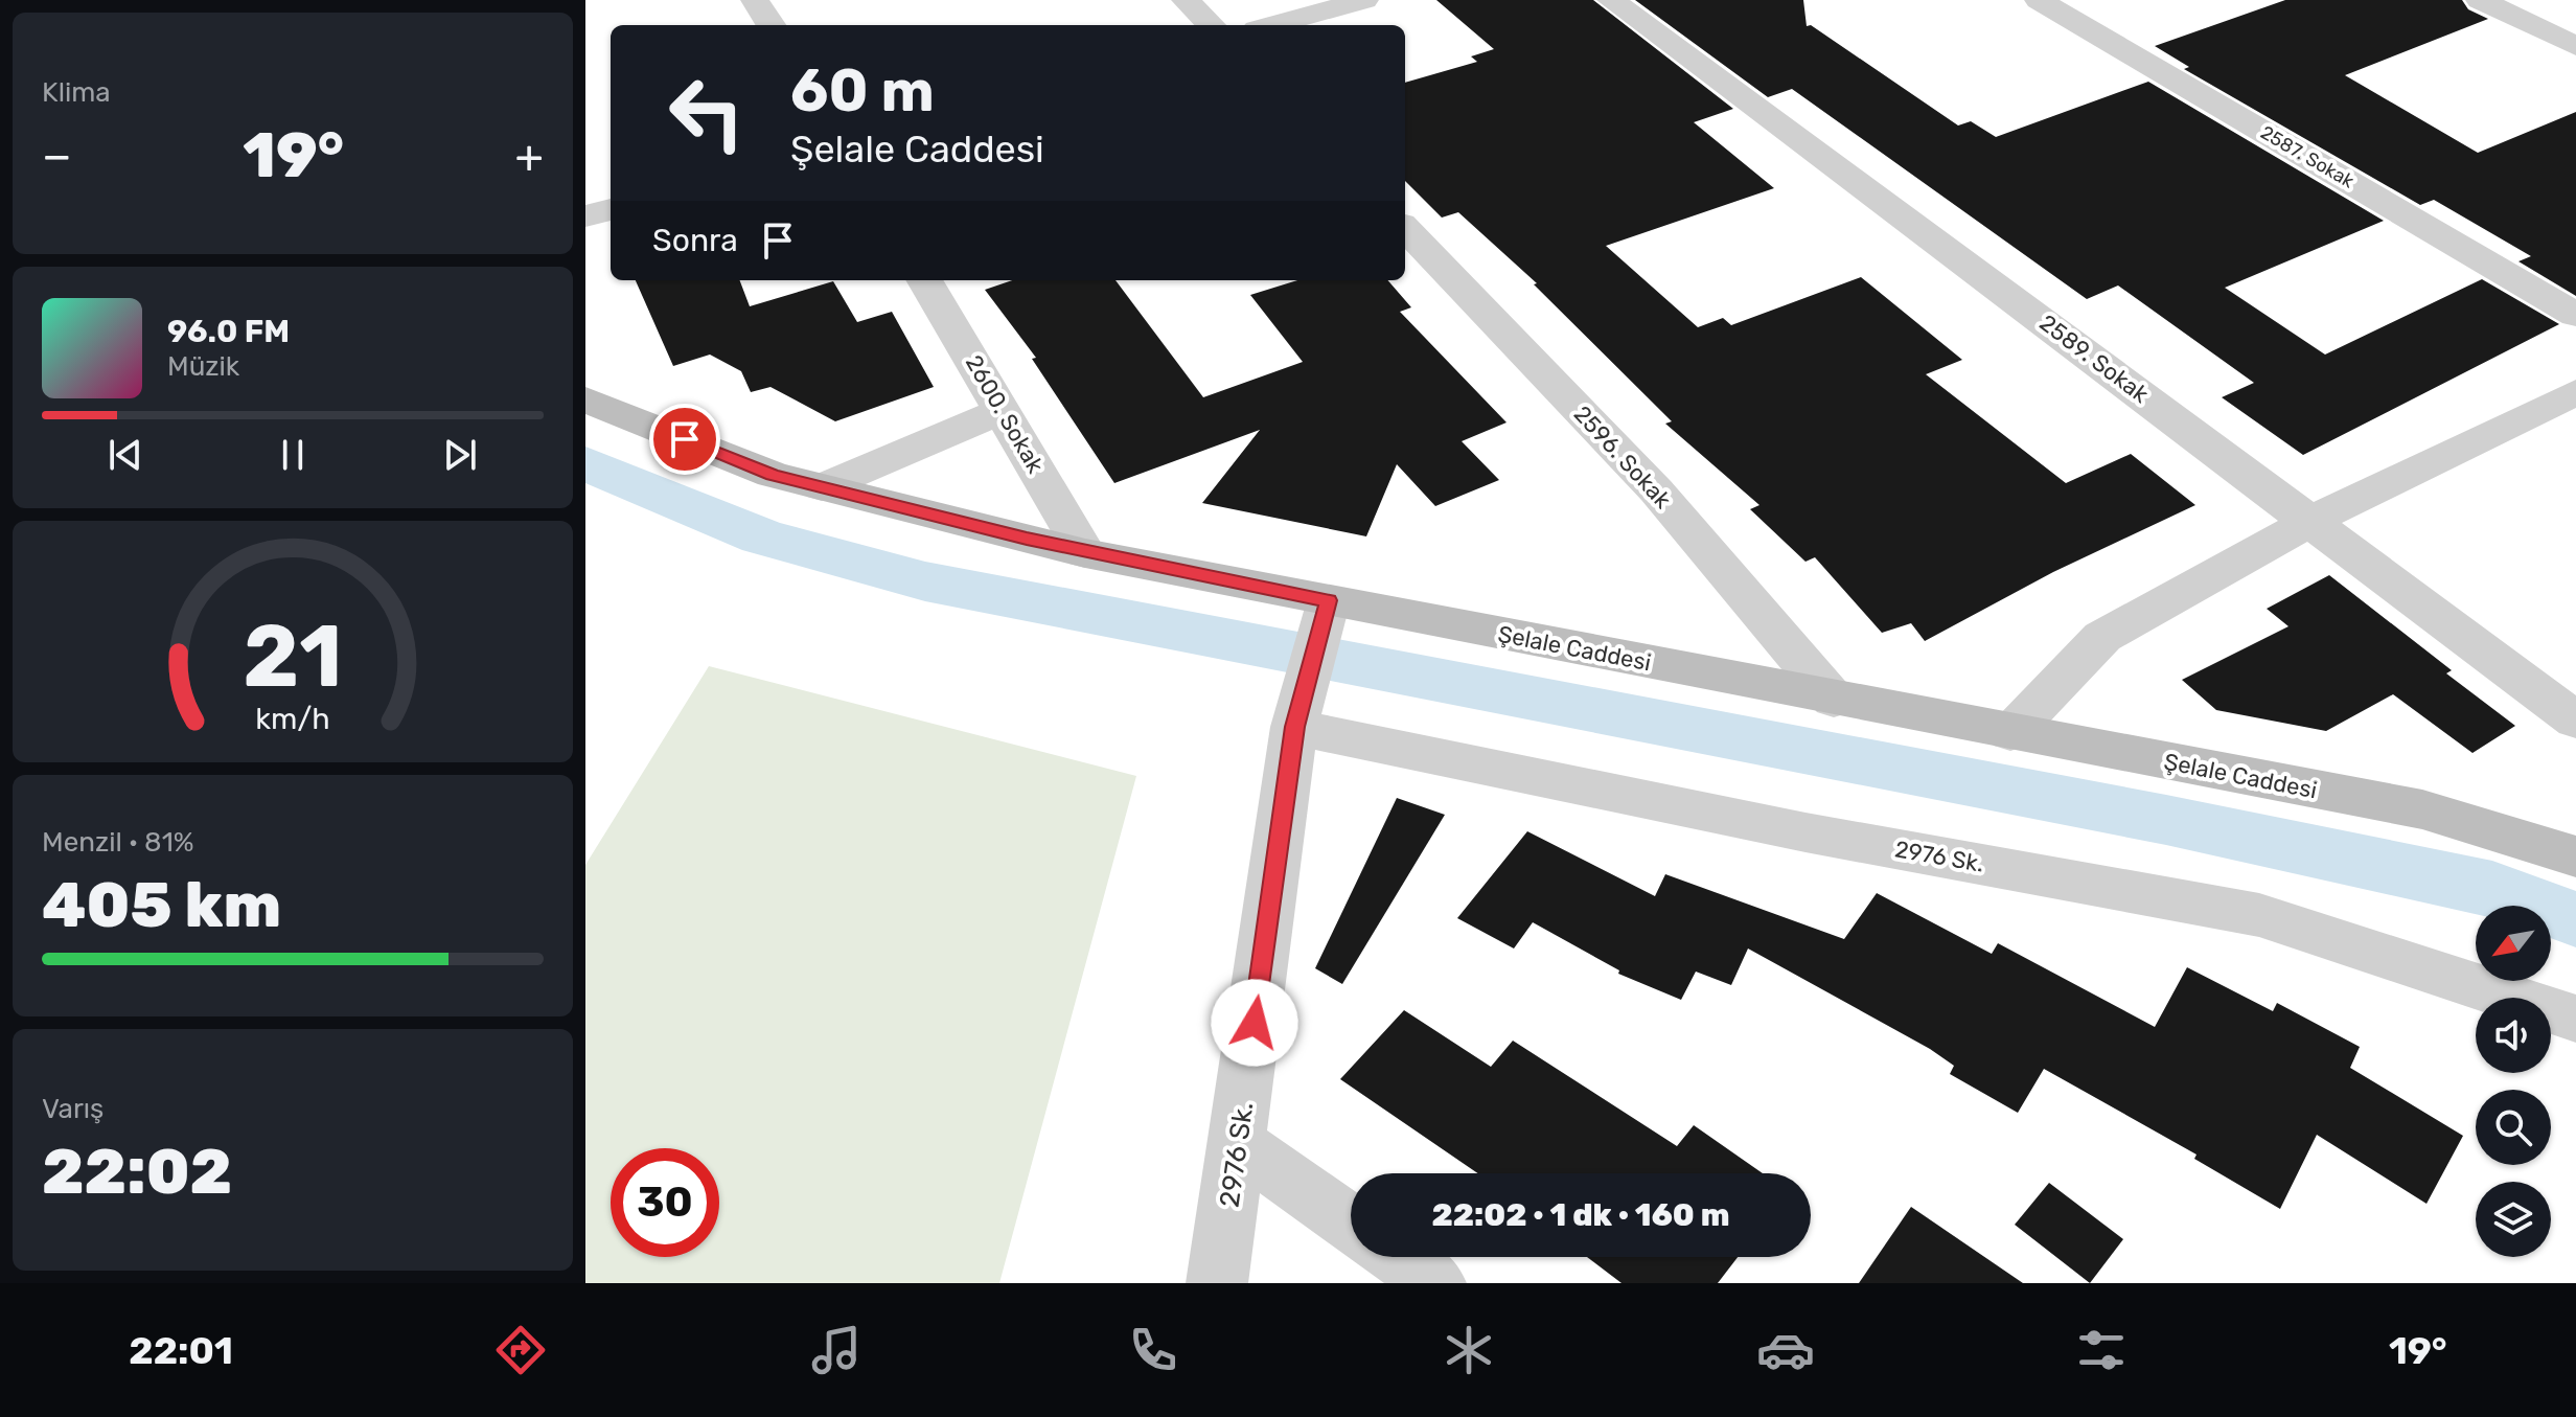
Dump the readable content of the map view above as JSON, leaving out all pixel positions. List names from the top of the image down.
{
  "streets": {
    "street": [
      "2587. Sokak",
      "2589. Sokak",
      "2600. Sokak",
      "2596. Sokak",
      "Şelale Caddesi",
      "2976 Sk."
    ]
  },
  "crossings": [
    ["2600. Sokak", "Şelale Caddesi"],
    ["2596. Sokak", "Şelale Caddesi"],
    ["Şelale Caddesi", "2976 Sk."]
  ],
  "north": "bottom left",
  "page": {
    "tile": [
      "Klima",
      ["Menzil · 81%", "405 km"],
      ["Varış", "22:02"]
    ],
    "turn": ["60 m", "Şelale Caddesi"],
    "heat": ["−", "19°", "+"],
    "then": "Sonra",
    "song": ["96.0 FM", "Müzik"],
    "limit": "30",
    "trip": "22:02 · 1 dk · 160 m",
    "tabs": ["22:01", "19°"],
    "gauge": ["21", "km/h"]
  }
}
